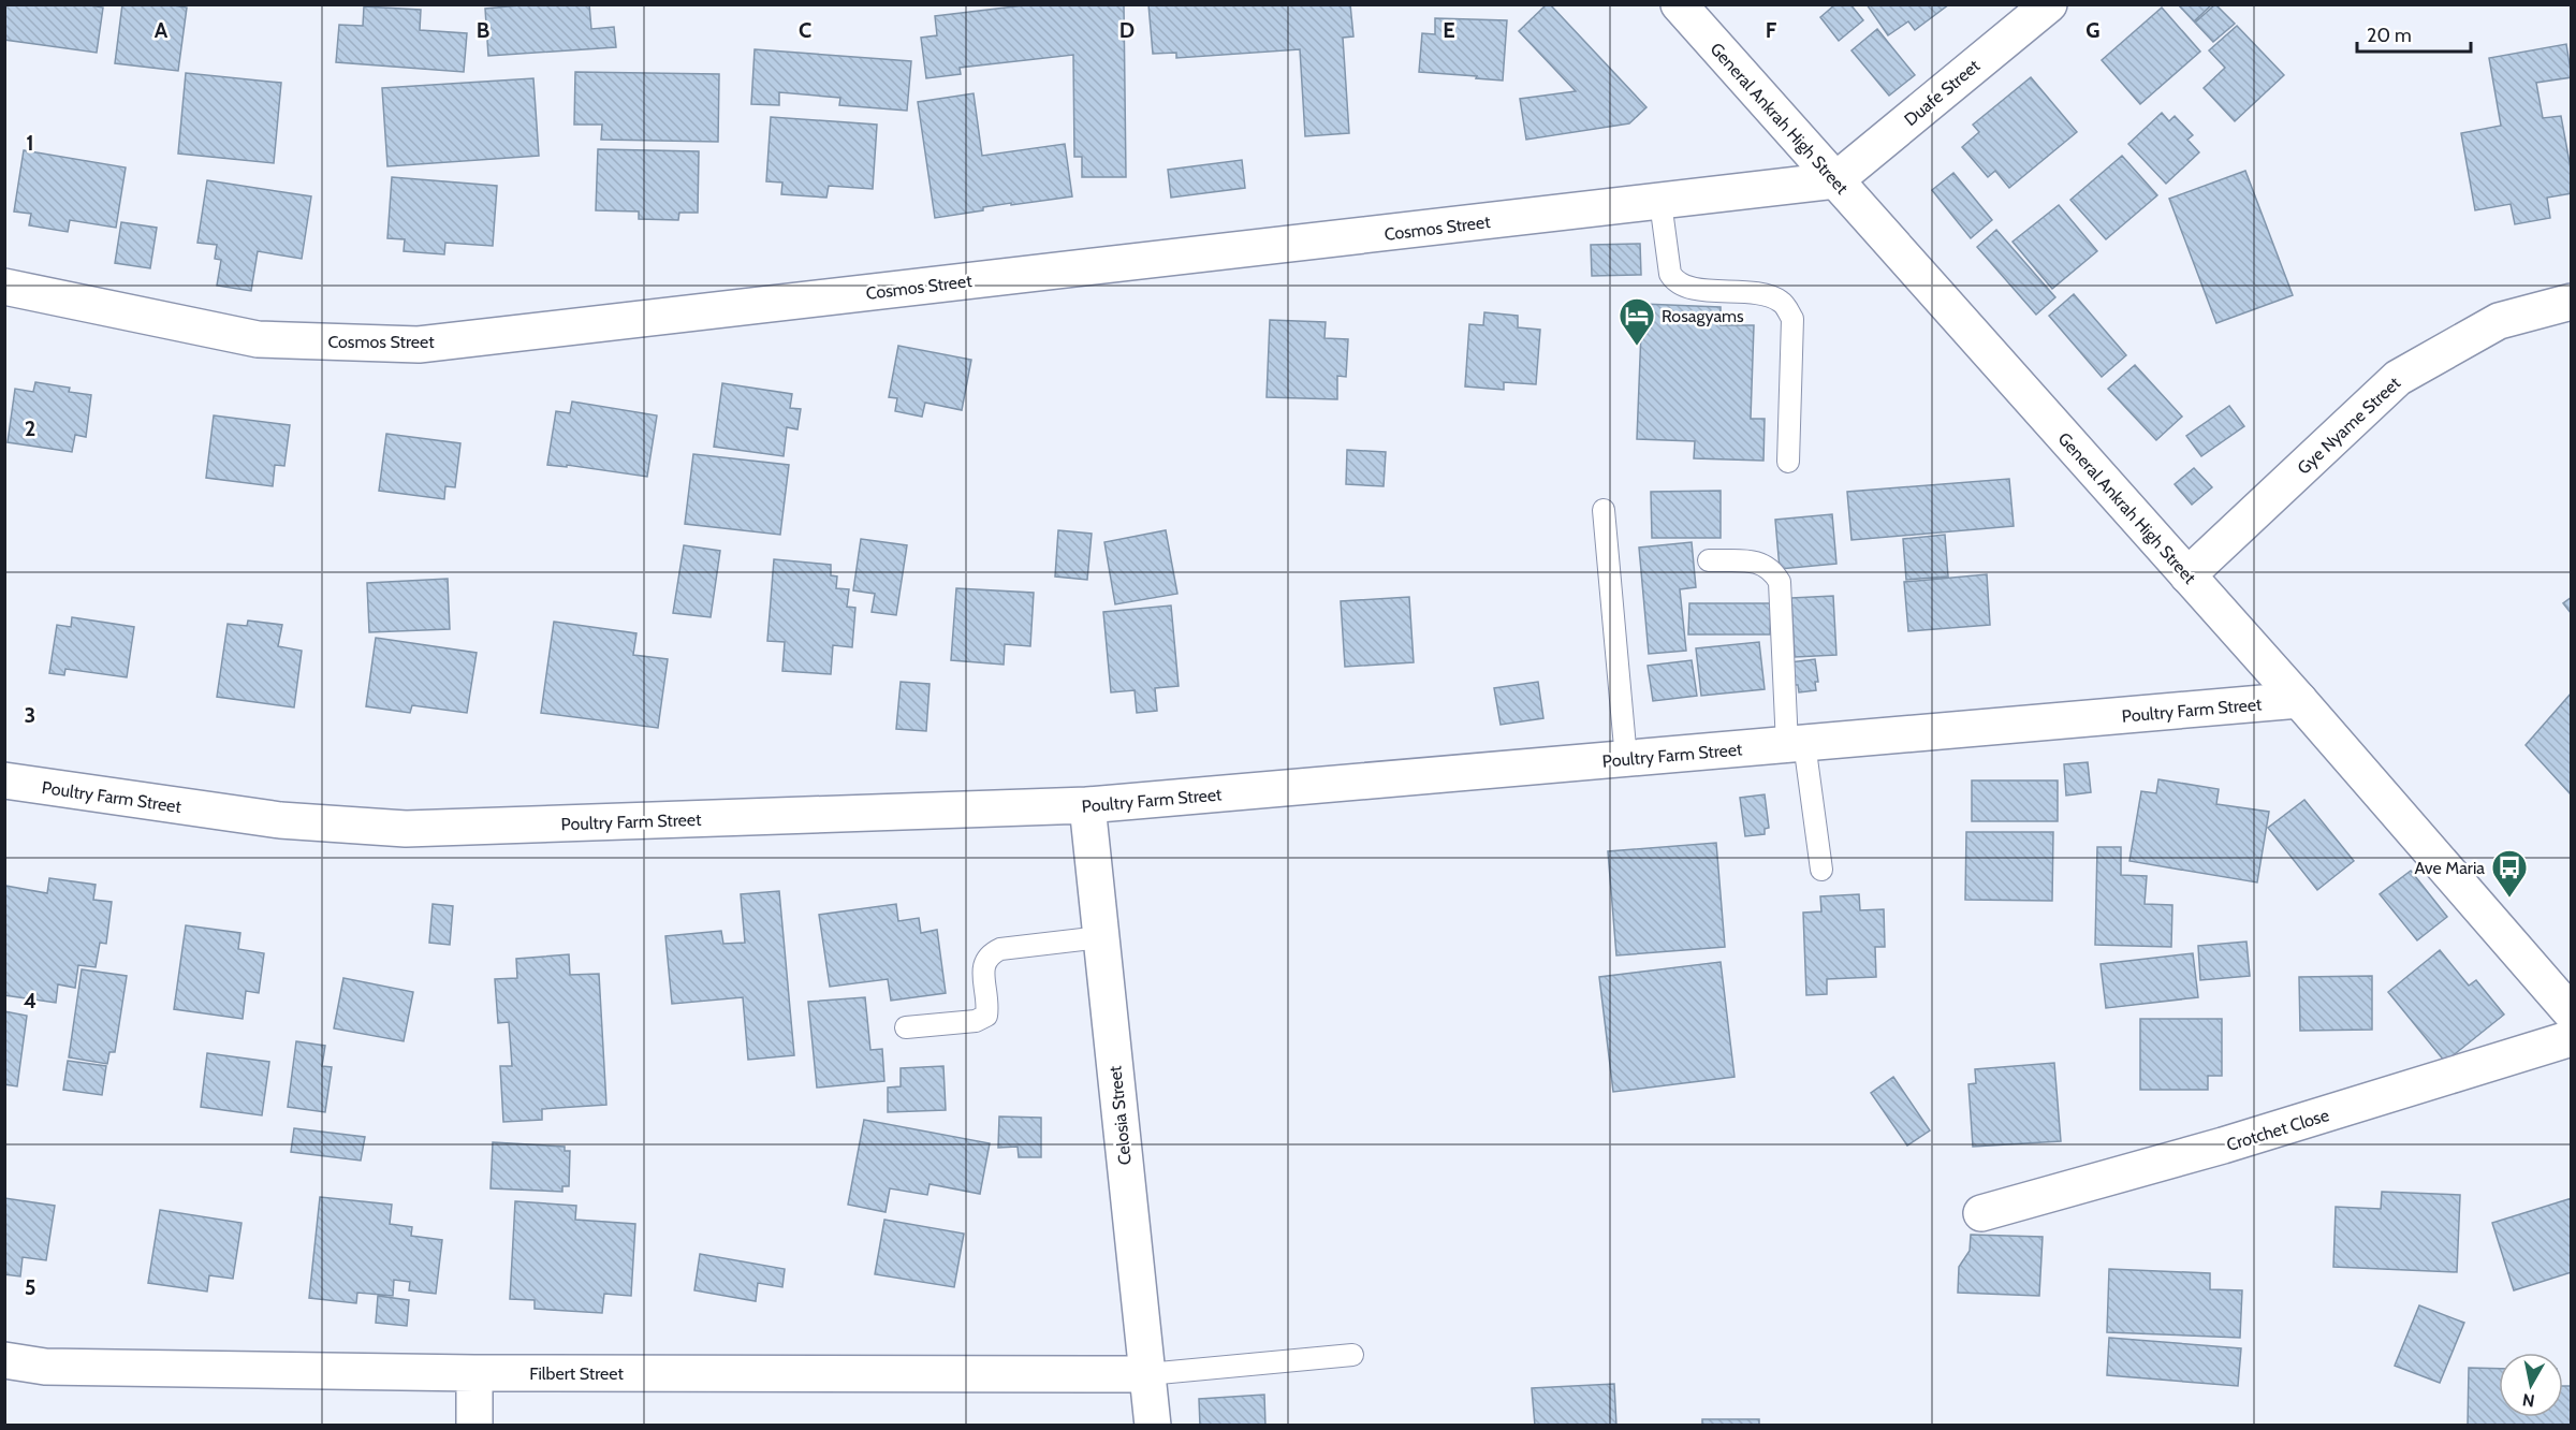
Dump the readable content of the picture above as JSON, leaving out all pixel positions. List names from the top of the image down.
{
  "streets": {
    "street": [
      "Duafe Street",
      "General Ankrah High Street",
      "Cosmos Street",
      "Gye Nyame Street",
      "Poultry Farm Street",
      "Celosia Street",
      "Crotchet Close",
      "Filbert Street"
    ]
  },
  "crossings": [
    ["Duafe Street", "General Ankrah High Street"],
    ["Duafe Street", "Cosmos Street"],
    ["General Ankrah High Street", "Cosmos Street"],
    ["General Ankrah High Street", "Gye Nyame Street"],
    ["General Ankrah High Street", "Poultry Farm Street"],
    ["Poultry Farm Street", "Celosia Street"],
    ["Celosia Street", "Filbert Street"]
  ],
  "places": {
    "hotel": ["Rosagyams"],
    "bus stop": ["Ave Maria"]
  },
  "scale_bar": "20 m",
  "north": "bottom",
  "grid": {
    "columns": [
      "A",
      "B",
      "C",
      "D",
      "E",
      "F",
      "G"
    ],
    "rows": [
      "1",
      "2",
      "3",
      "4",
      "5"
    ]
  }
}
